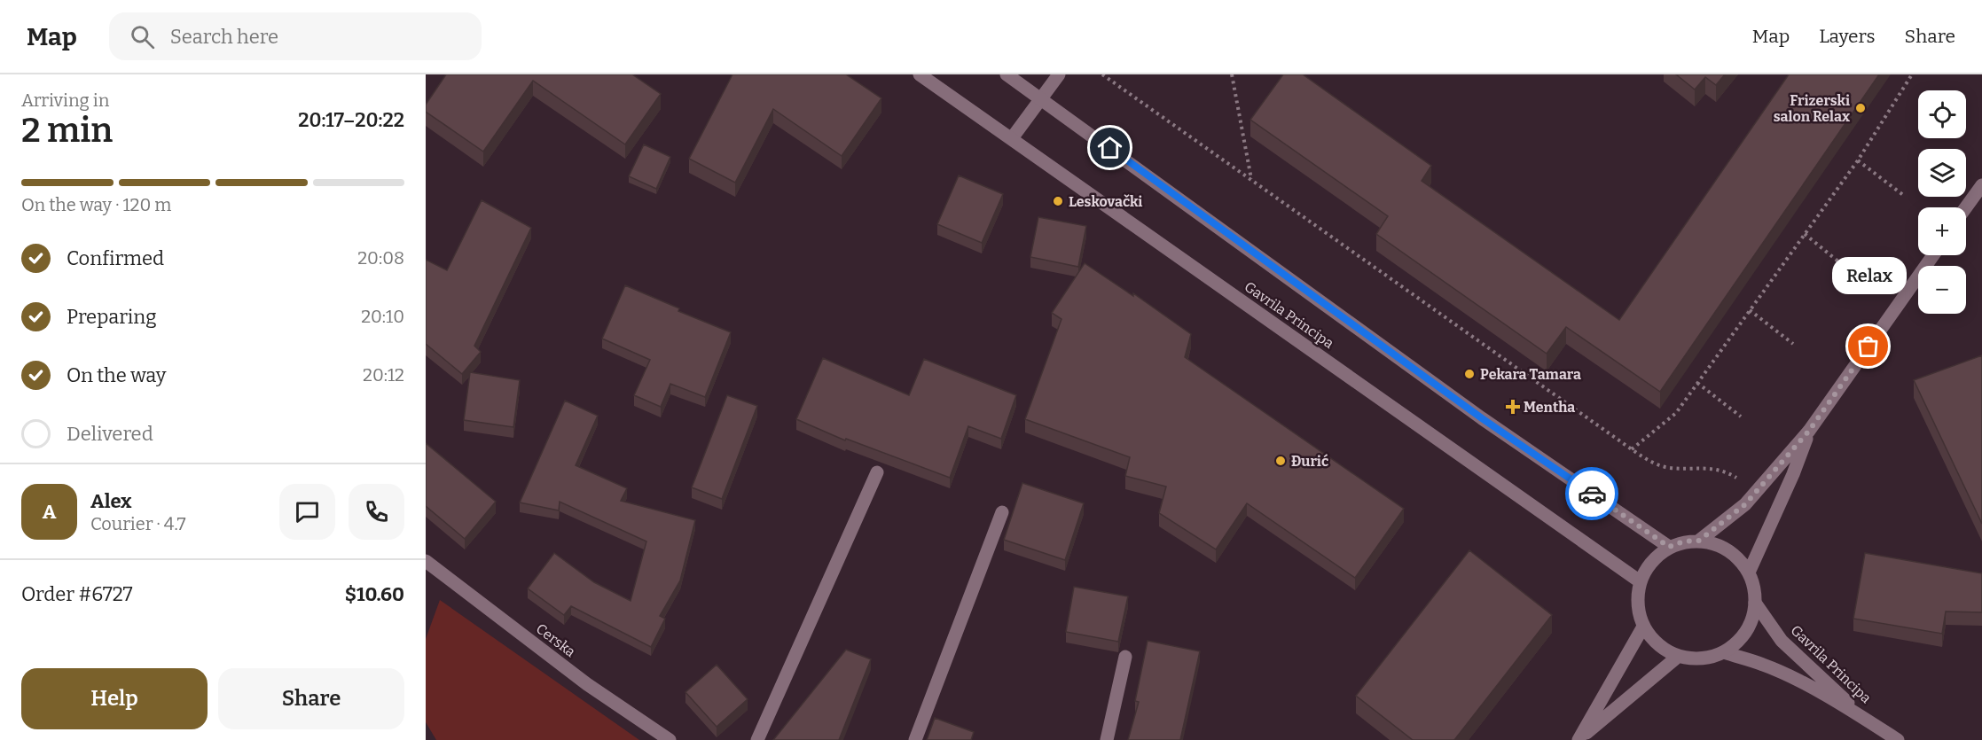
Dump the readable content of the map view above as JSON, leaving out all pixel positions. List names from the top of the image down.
{
  "streets": {
    "street": ["Gavrila Principa", "Cerska"]
  },
  "places": {
    "other": [
      "Frizerski salon Relax",
      "Leskovački",
      "Relax",
      "Pekara Tamara",
      "Đurić"
    ],
    "health": ["Mentha"]
  },
  "page": {
    "header": "Map",
    "search": "Search here",
    "nav": ["Map", "Layers", "Share"],
    "heading": ["2 min", "Arriving in", "20:17–20:22"],
    "panel": [
      "Alex",
      "Courier · 4.7",
      "Order #6727",
      "$10.60"
    ],
    "map_buttons": ["+", "−"],
    "bar": "On the way · 120 m",
    "list": [
      ["Confirmed", "20:08"],
      ["Preparing", "20:10"],
      ["On the way", "20:12"],
      "Delivered"
    ],
    "bubble": "Relax",
    "round": "A",
    "buttons": ["Help", "Share"]
  }
}
